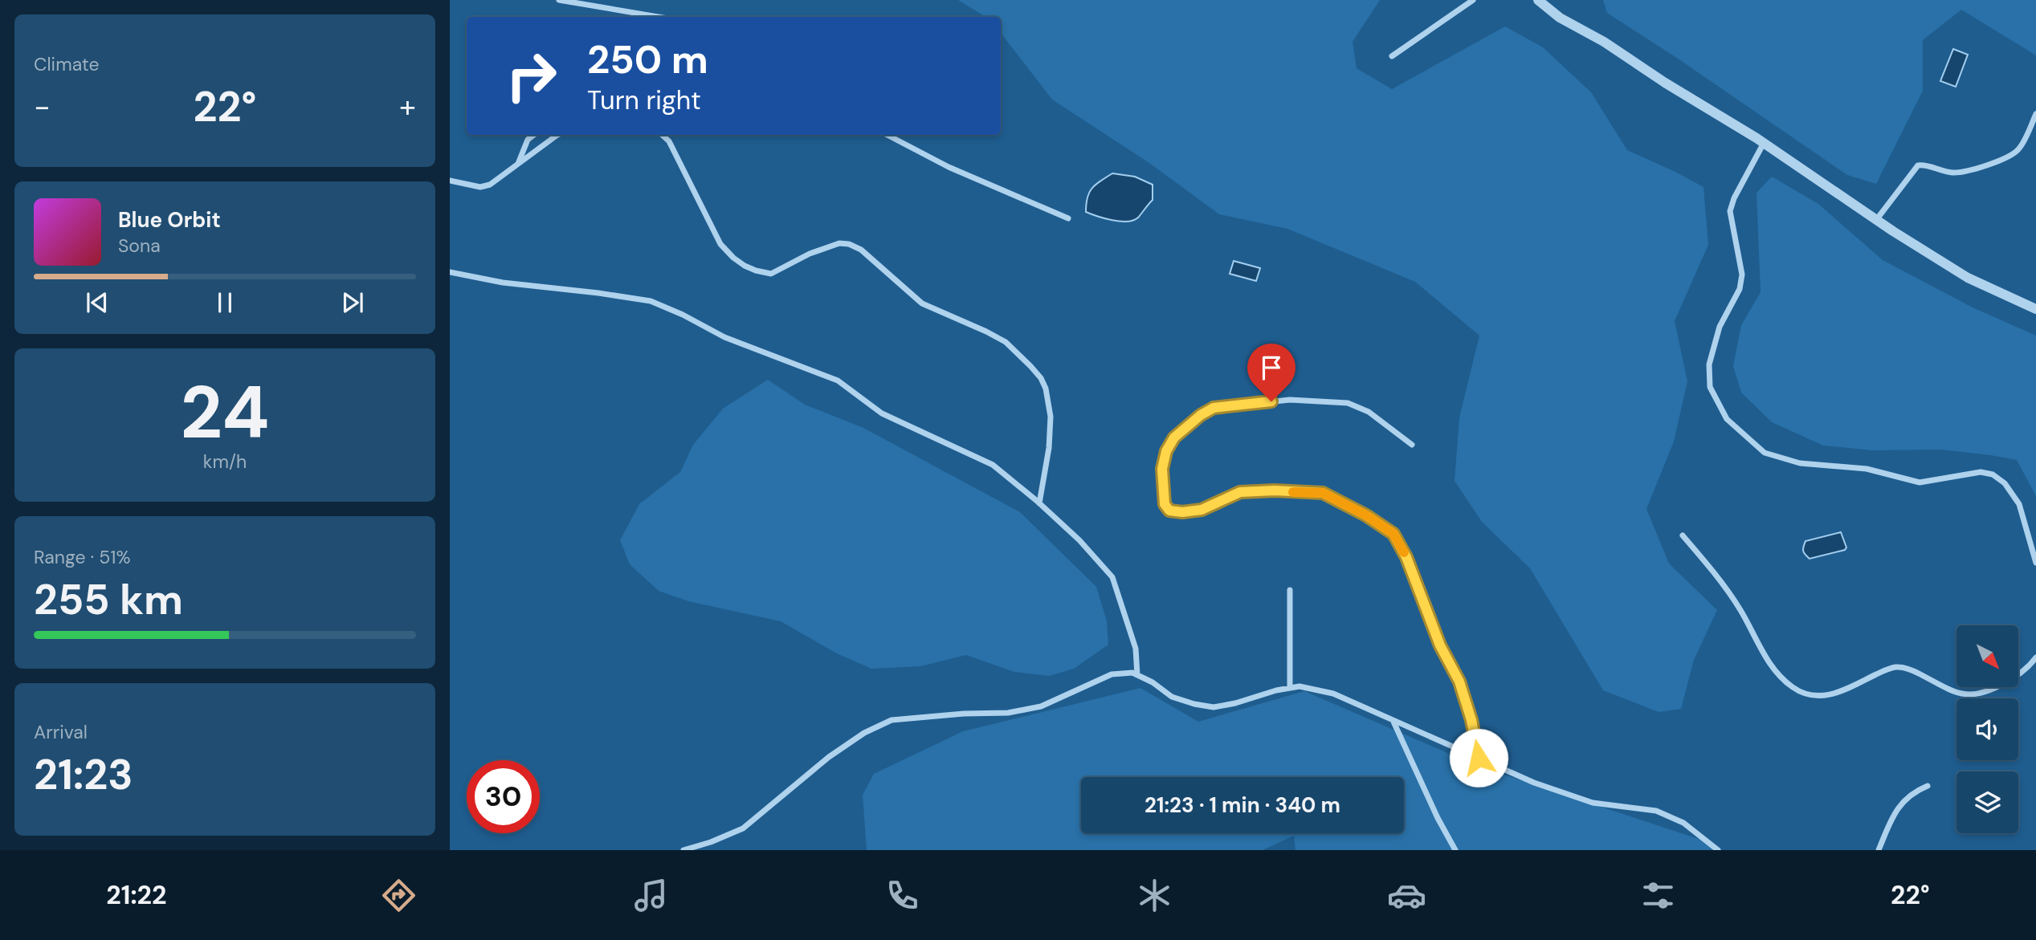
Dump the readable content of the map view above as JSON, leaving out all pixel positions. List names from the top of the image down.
{
  "north": "bottom right",
  "page": {
    "tile": [
      "Climate",
      ["24", "km/h"],
      ["Range · 51%", "255 km"],
      ["Arrival", "21:23"]
    ],
    "turn": ["250 m", "Turn right"],
    "heat": ["−", "22°", "+"],
    "song": ["Blue Orbit", "Sona"],
    "limit": "30",
    "trip": "21:23 · 1 min · 340 m",
    "tabs": ["21:22", "22°"]
  }
}
